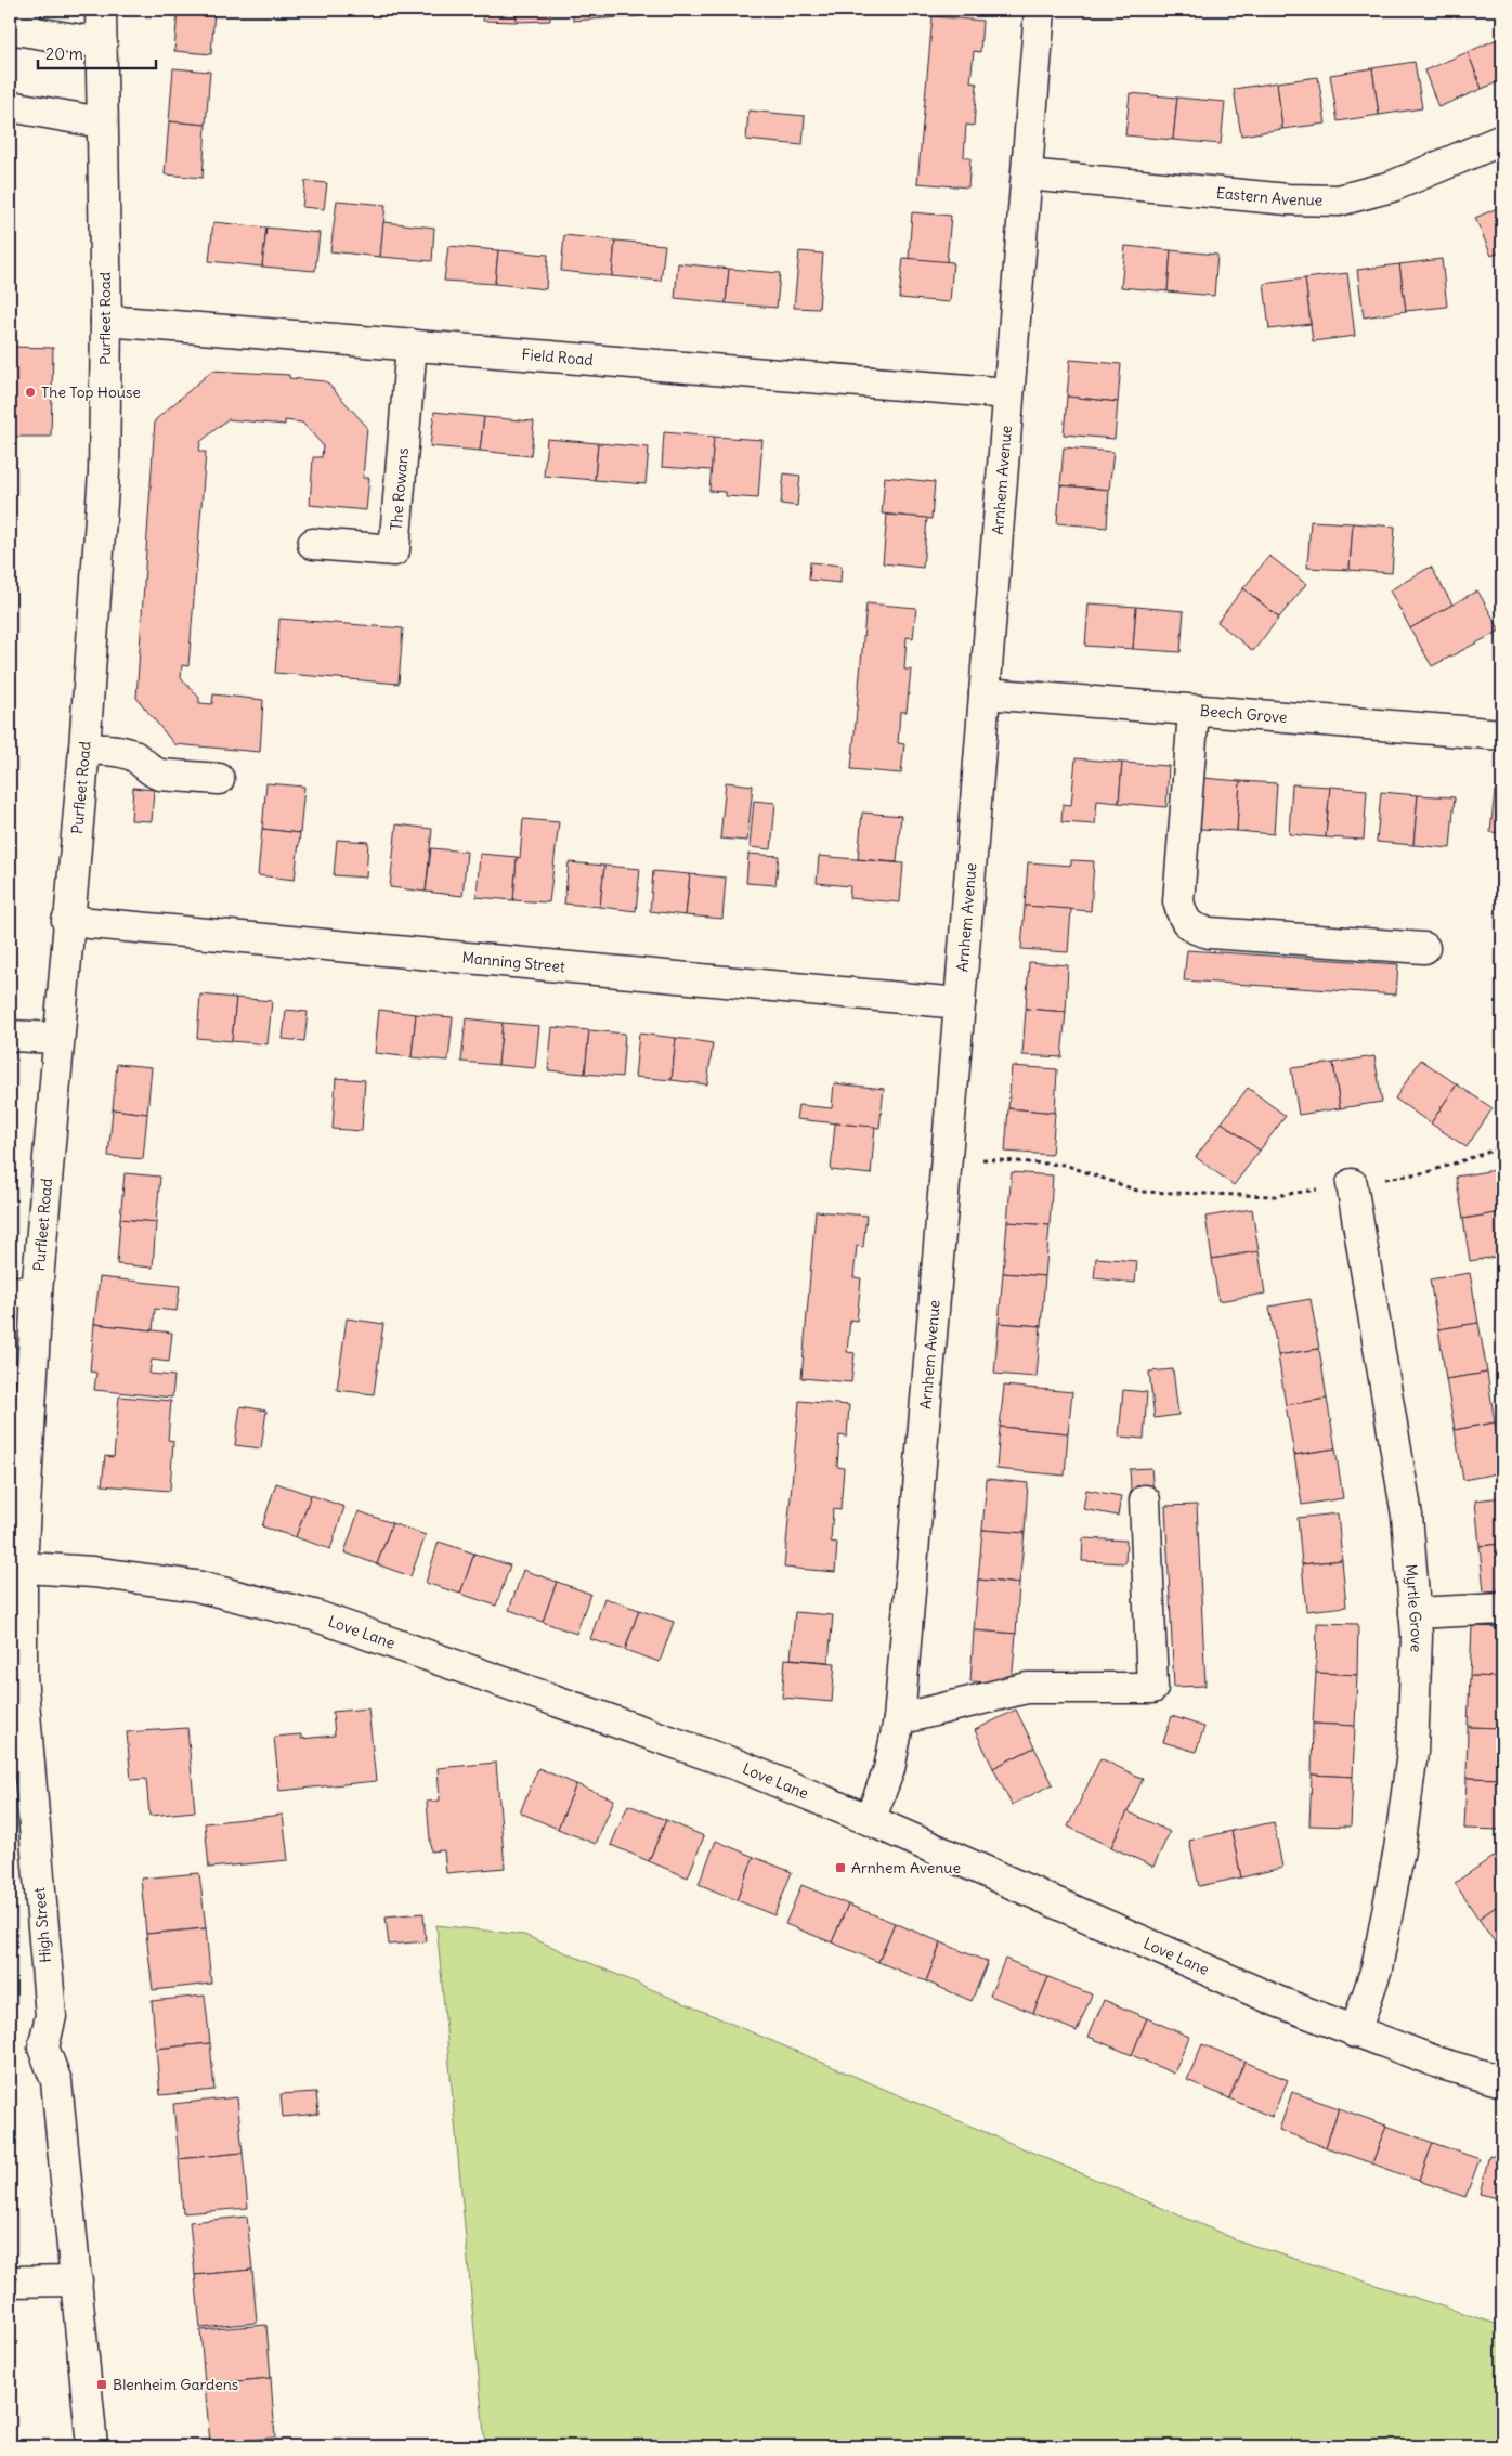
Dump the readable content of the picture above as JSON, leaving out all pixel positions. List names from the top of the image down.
{
  "streets": {
    "street": [
      "Eastern Avenue",
      "Purfleet Road",
      "Field Road",
      "Arnhem Avenue",
      "The Rowans",
      "Beech Grove",
      "Manning Street",
      "Myrtle Grove",
      "Love Lane",
      "High Street"
    ]
  },
  "crossings": [
    ["Eastern Avenue", "Arnhem Avenue"],
    ["Purfleet Road", "Field Road"],
    ["Purfleet Road", "Manning Street"],
    ["Purfleet Road", "Love Lane"],
    ["Purfleet Road", "High Street"],
    ["Field Road", "Arnhem Avenue"],
    ["Field Road", "The Rowans"],
    ["Arnhem Avenue", "Beech Grove"],
    ["Arnhem Avenue", "Manning Street"],
    ["Arnhem Avenue", "Love Lane"],
    ["Myrtle Grove", "Love Lane"],
    ["Love Lane", "High Street"]
  ],
  "places": {
    "other": ["The Top House"],
    "transit": ["Arnhem Avenue", "Blenheim Gardens"]
  },
  "scale_bar": "20 m"
}
